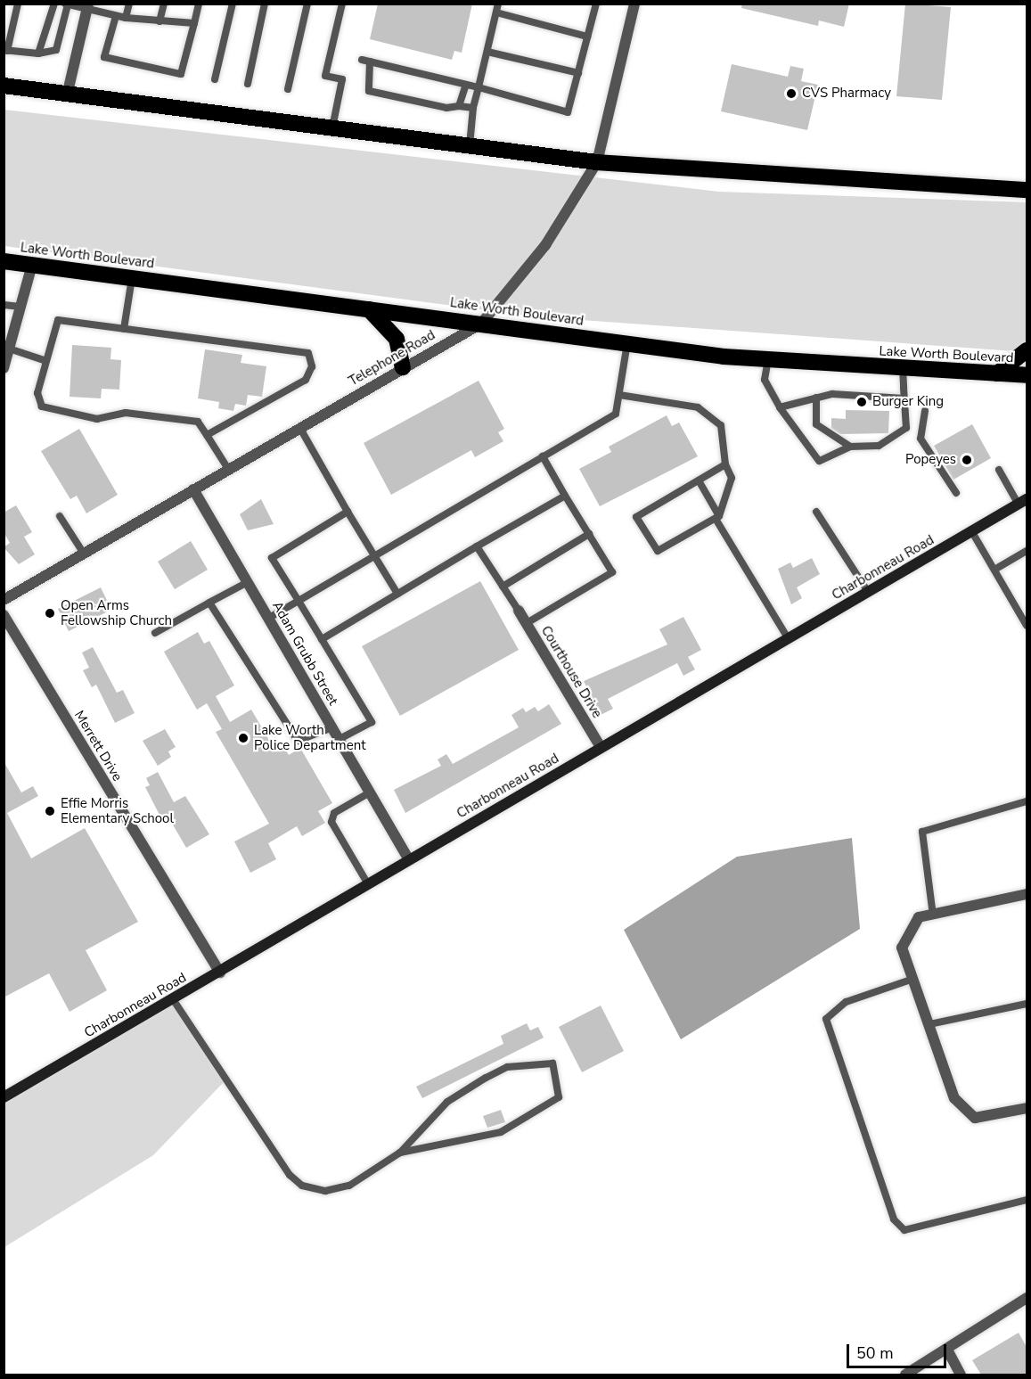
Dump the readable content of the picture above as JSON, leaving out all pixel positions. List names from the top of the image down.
{
  "streets": {
    "highway": ["Lake Worth Boulevard"],
    "street": [
      "Telephone Road",
      "Charbonneau Road",
      "Adam Grubb Street",
      "Courthouse Drive",
      "Merrett Drive"
    ]
  },
  "crossings": [
    ["Lake Worth Boulevard", "Telephone Road"],
    ["Telephone Road", "Adam Grubb Street"],
    ["Charbonneau Road", "Adam Grubb Street"],
    ["Charbonneau Road", "Courthouse Drive"],
    ["Charbonneau Road", "Merrett Drive"]
  ],
  "places": [
    "CVS Pharmacy",
    "Burger King",
    "Popeyes",
    "Open Arms Fellowship Church",
    "Lake Worth Police Department",
    "Effie Morris Elementary School"
  ],
  "scale_bar": "50 m"
}
